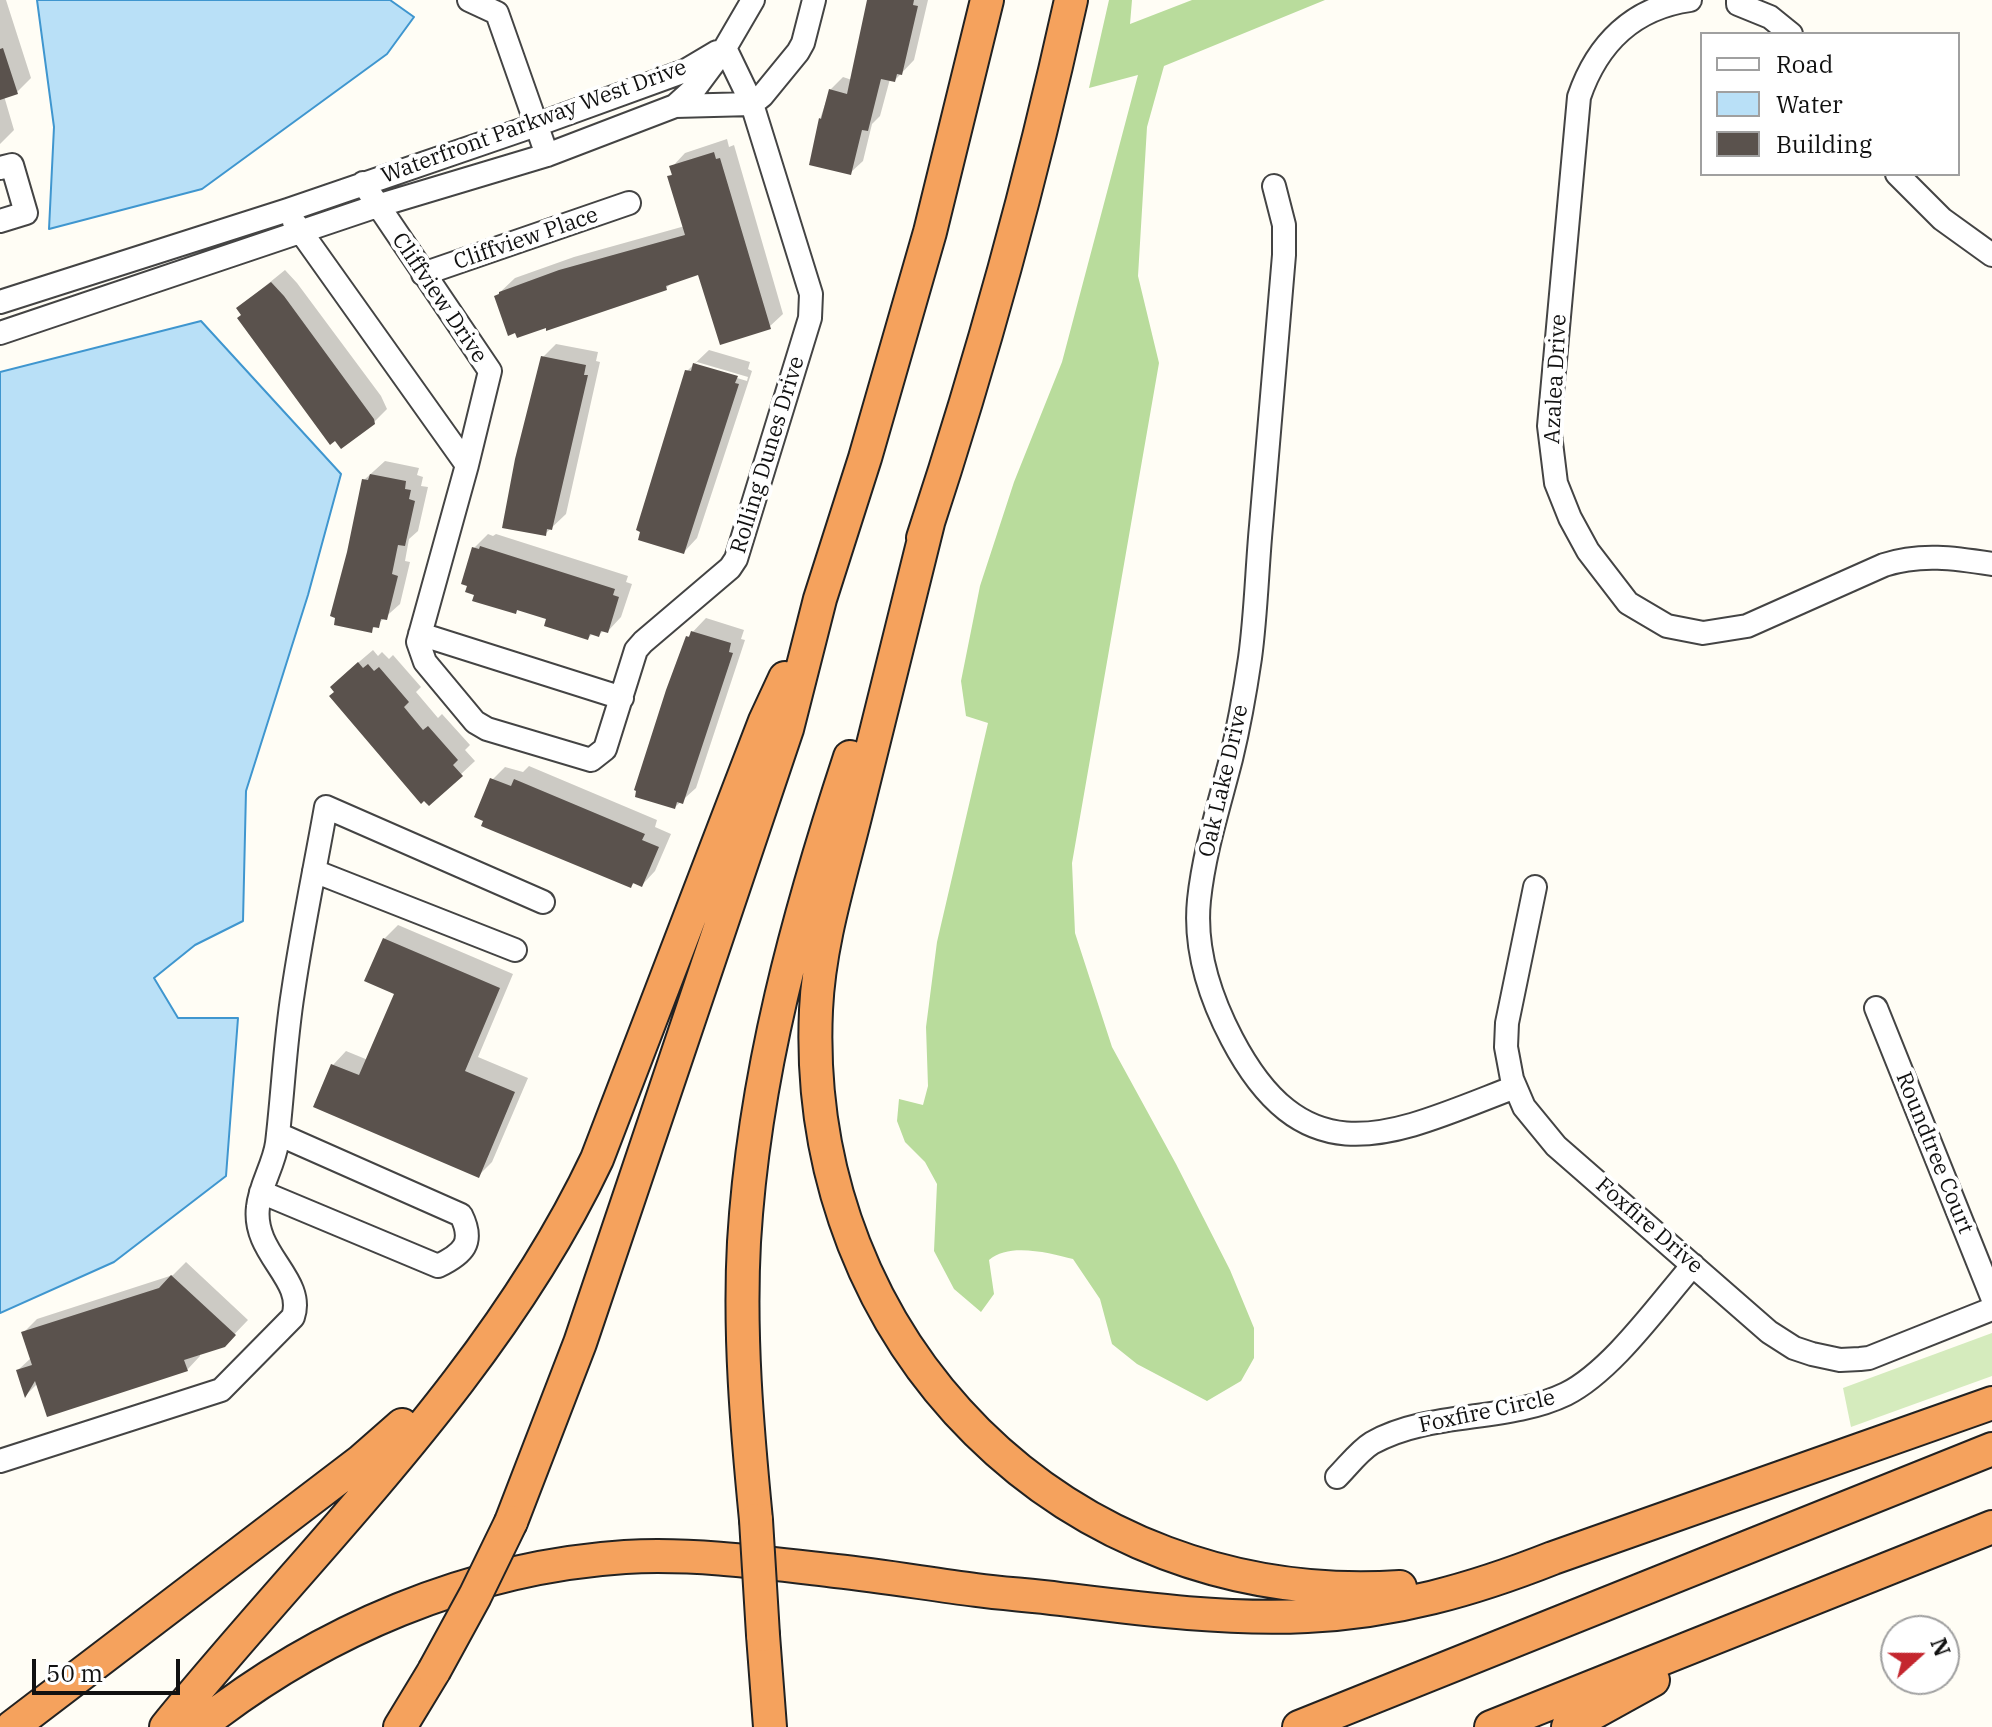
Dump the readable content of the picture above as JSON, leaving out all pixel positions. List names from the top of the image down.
{
  "streets": {
    "street": [
      "Waterfront Parkway West Drive",
      "Cliffview Place",
      "Cliffview Drive",
      "Azalea Drive",
      "Rolling Dunes Drive",
      "Oak Lake Drive",
      "Roundtree Court",
      "Foxfire Drive",
      "Foxfire Circle"
    ]
  },
  "crossings": [
    ["Waterfront Parkway West Drive", "Cliffview Drive"],
    ["Waterfront Parkway West Drive", "Rolling Dunes Drive"],
    ["Cliffview Place", "Cliffview Drive"],
    ["Cliffview Drive", "Rolling Dunes Drive"],
    ["Oak Lake Drive", "Foxfire Drive"],
    ["Foxfire Drive", "Foxfire Circle"]
  ],
  "legend": ["Road", "Water", "Building"],
  "scale_bar": "50 m",
  "north": "right"
}
